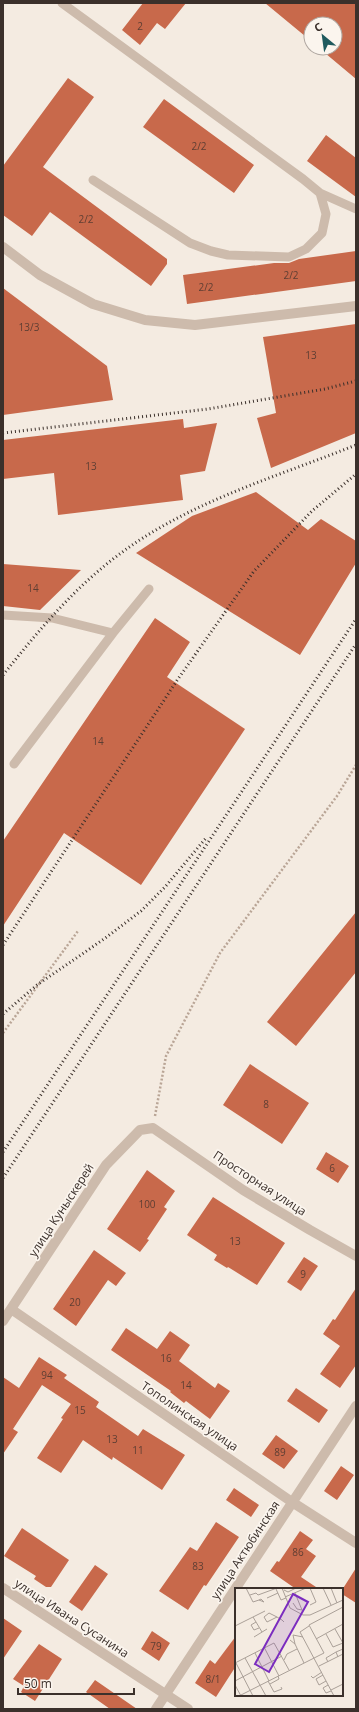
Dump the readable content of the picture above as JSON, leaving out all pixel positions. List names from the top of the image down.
{
  "streets": {
    "street": [
      "Просторная улица",
      "улица Куныскерей",
      "Тополинская улица",
      "улица Актюбинская",
      "улица Ивана Сусанина"
    ]
  },
  "crossings": [
    ["Просторная улица", "улица Куныскерей"],
    ["улица Куныскерей", "Тополинская улица"],
    ["Тополинская улица", "улица Актюбинская"],
    ["улица Актюбинская", "улица Ивана Сусанина"]
  ],
  "house_numbers": [
    "2",
    "2/2",
    "2/2",
    "2/2",
    "2/2",
    "13/3",
    "13",
    "13",
    "14",
    "14",
    "8",
    "6",
    "100",
    "13",
    "9",
    "20",
    "16",
    "94",
    "14",
    "15",
    "13",
    "11",
    "89",
    "86",
    "83",
    "79",
    "8/1"
  ],
  "scale_bar": "50 m",
  "north": "top left"
}
